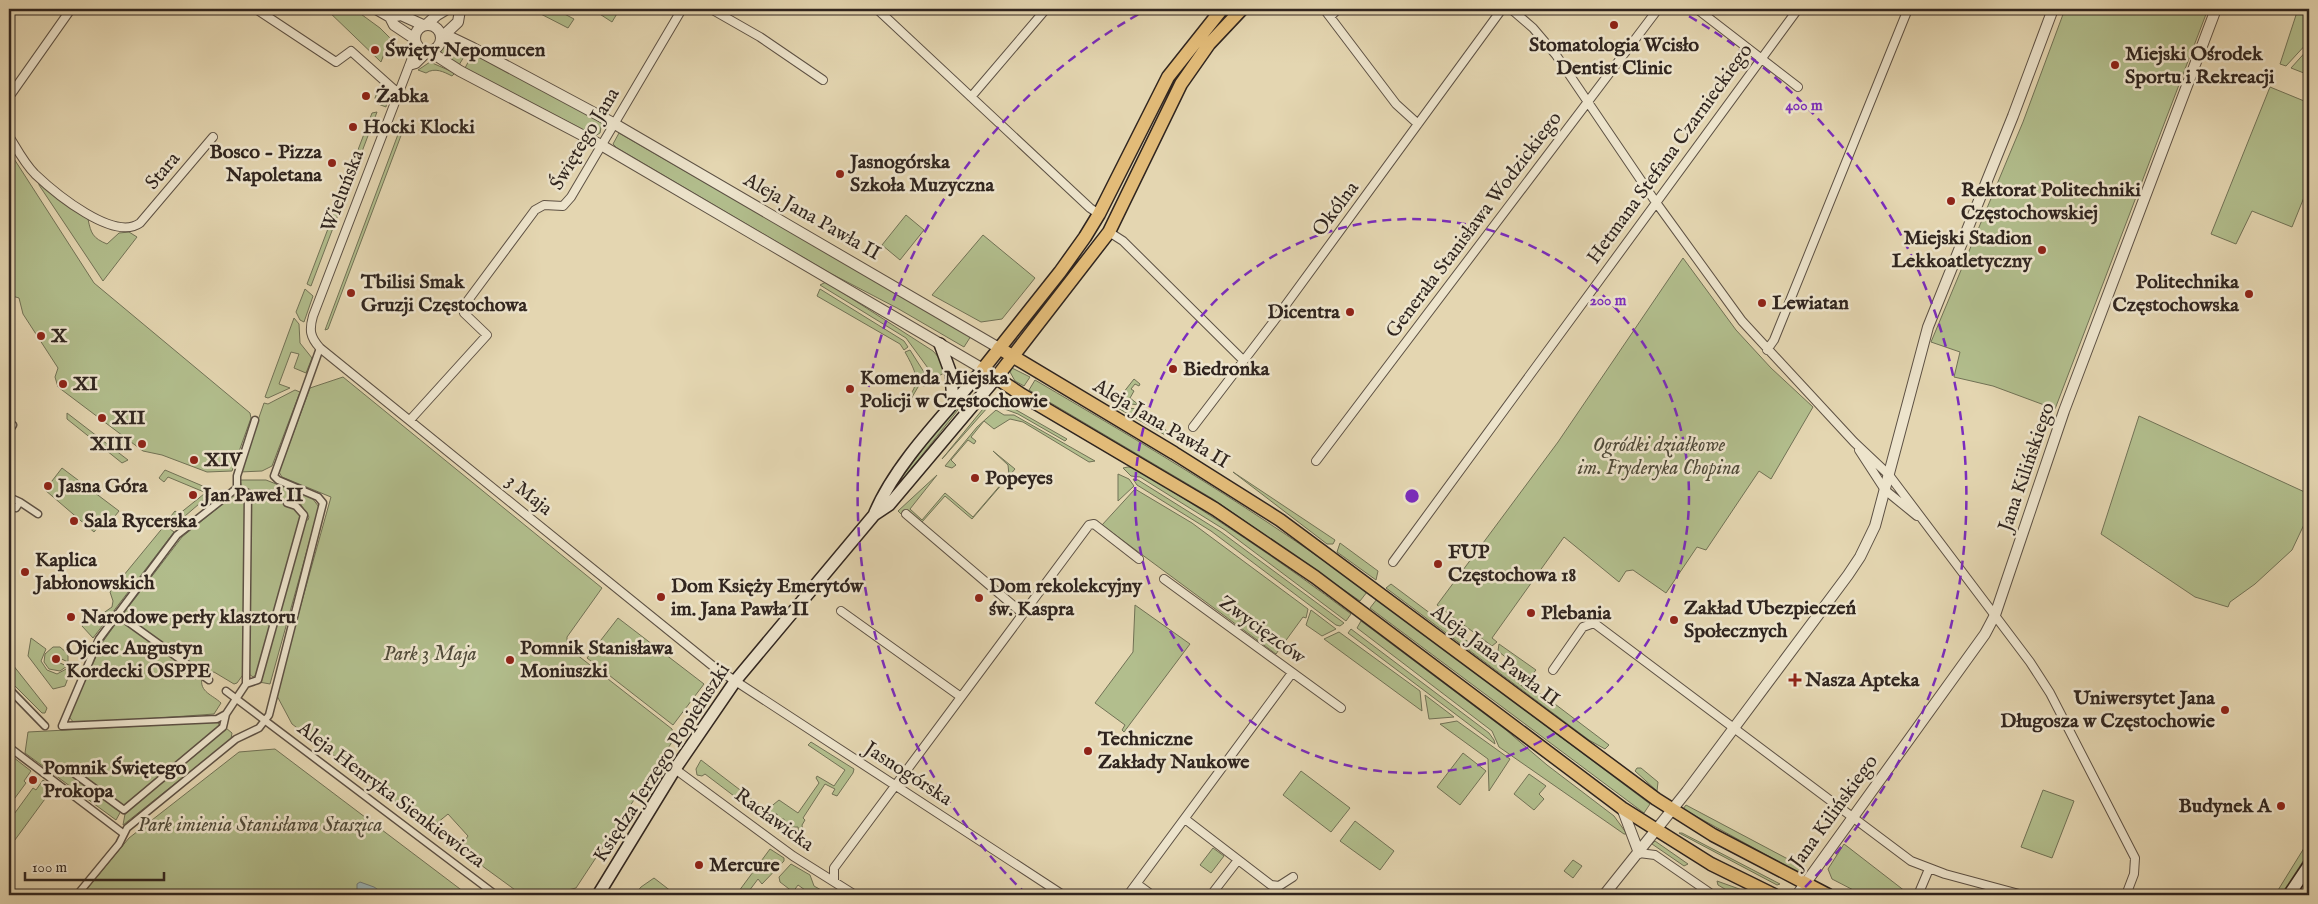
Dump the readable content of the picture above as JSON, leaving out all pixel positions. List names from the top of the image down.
{
  "streets": {
    "main road": ["Aleja Jana Pawła II", "Księdza Jerzego Popiełuszki"],
    "street": [
      "Świętego Jana",
      "Hetmana Stefana Czarnieckiego",
      "Stara",
      "Wieluńska",
      "Okólna",
      "Generała Stanisława Wodzickiego",
      "Jana Kilińskiego",
      "3 Maja",
      "Zwycięzców",
      "Jasnogórska",
      "Aleja Henryka Sienkiewicza",
      "Racławicka"
    ]
  },
  "crossings": [
    ["Świętego Jana", "Aleja Jana Pawła II"],
    ["Świętego Jana", "3 Maja"],
    ["Wieluńska", "Aleja Jana Pawła II"],
    ["Wieluńska", "3 Maja"],
    ["Aleja Jana Pawła II", "Jana Kilińskiego"],
    ["3 Maja", "Księdza Jerzego Popiełuszki"],
    ["3 Maja", "Jasnogórska"],
    ["Księdza Jerzego Popiełuszki", "Jasnogórska"],
    ["Księdza Jerzego Popiełuszki", "Racławicka"]
  ],
  "parks": ["Ogródki działkowe im. Fryderyka Chopina", "Park 3 Maja", "Park imienia Stanisława Staszica"],
  "places": {
    "other": [
      "Stomatologia Wcisło Dentist Clinic",
      "Święty Nepomucen",
      "Miejski Ośrodek Sportu i Rekreacji",
      "Żabka",
      "Hocki Klocki",
      "Bosco - Pizza Napoletana",
      "Jasnogórska Szkoła Muzyczna",
      "Rektorat Politechniki Częstochowskiej",
      "Miejski Stadion Lekkoatletyczny",
      "Tbilisi Smak Gruzji Częstochowa",
      "Politechnika Częstochowska",
      "Lewiatan",
      "Dicentra",
      "X",
      "Biedronka",
      "XI",
      "Komenda Miejska Policji w Częstochowie",
      "XII",
      "XIII",
      "XIV",
      "Popeyes",
      "Jasna Góra",
      "Jan Paweł II",
      "Sala Rycerska",
      "FUP Częstochowa 18",
      "Kaplica Jabłonowskich",
      "Dom Księży Emerytów im. Jana Pawła II",
      "Dom rekolekcyjny św. Kaspra",
      "Plebania",
      "Narodowe perły klasztoru",
      "Zakład Ubezpieczeń Społecznych",
      "Ojciec Augustyn Kordecki OSPPE",
      "Pomnik Stanisława Moniuszki",
      "Uniwersytet Jana Długosza w Częstochowie",
      "Techniczne Zakłady Naukowe",
      "Pomnik Świętego Prokopa",
      "Budynek A",
      "Mercure"
    ],
    "health": ["Nasza Apteka"]
  },
  "scale_bar": "100 m",
  "rings": ["400 m", "200 m"]
}
